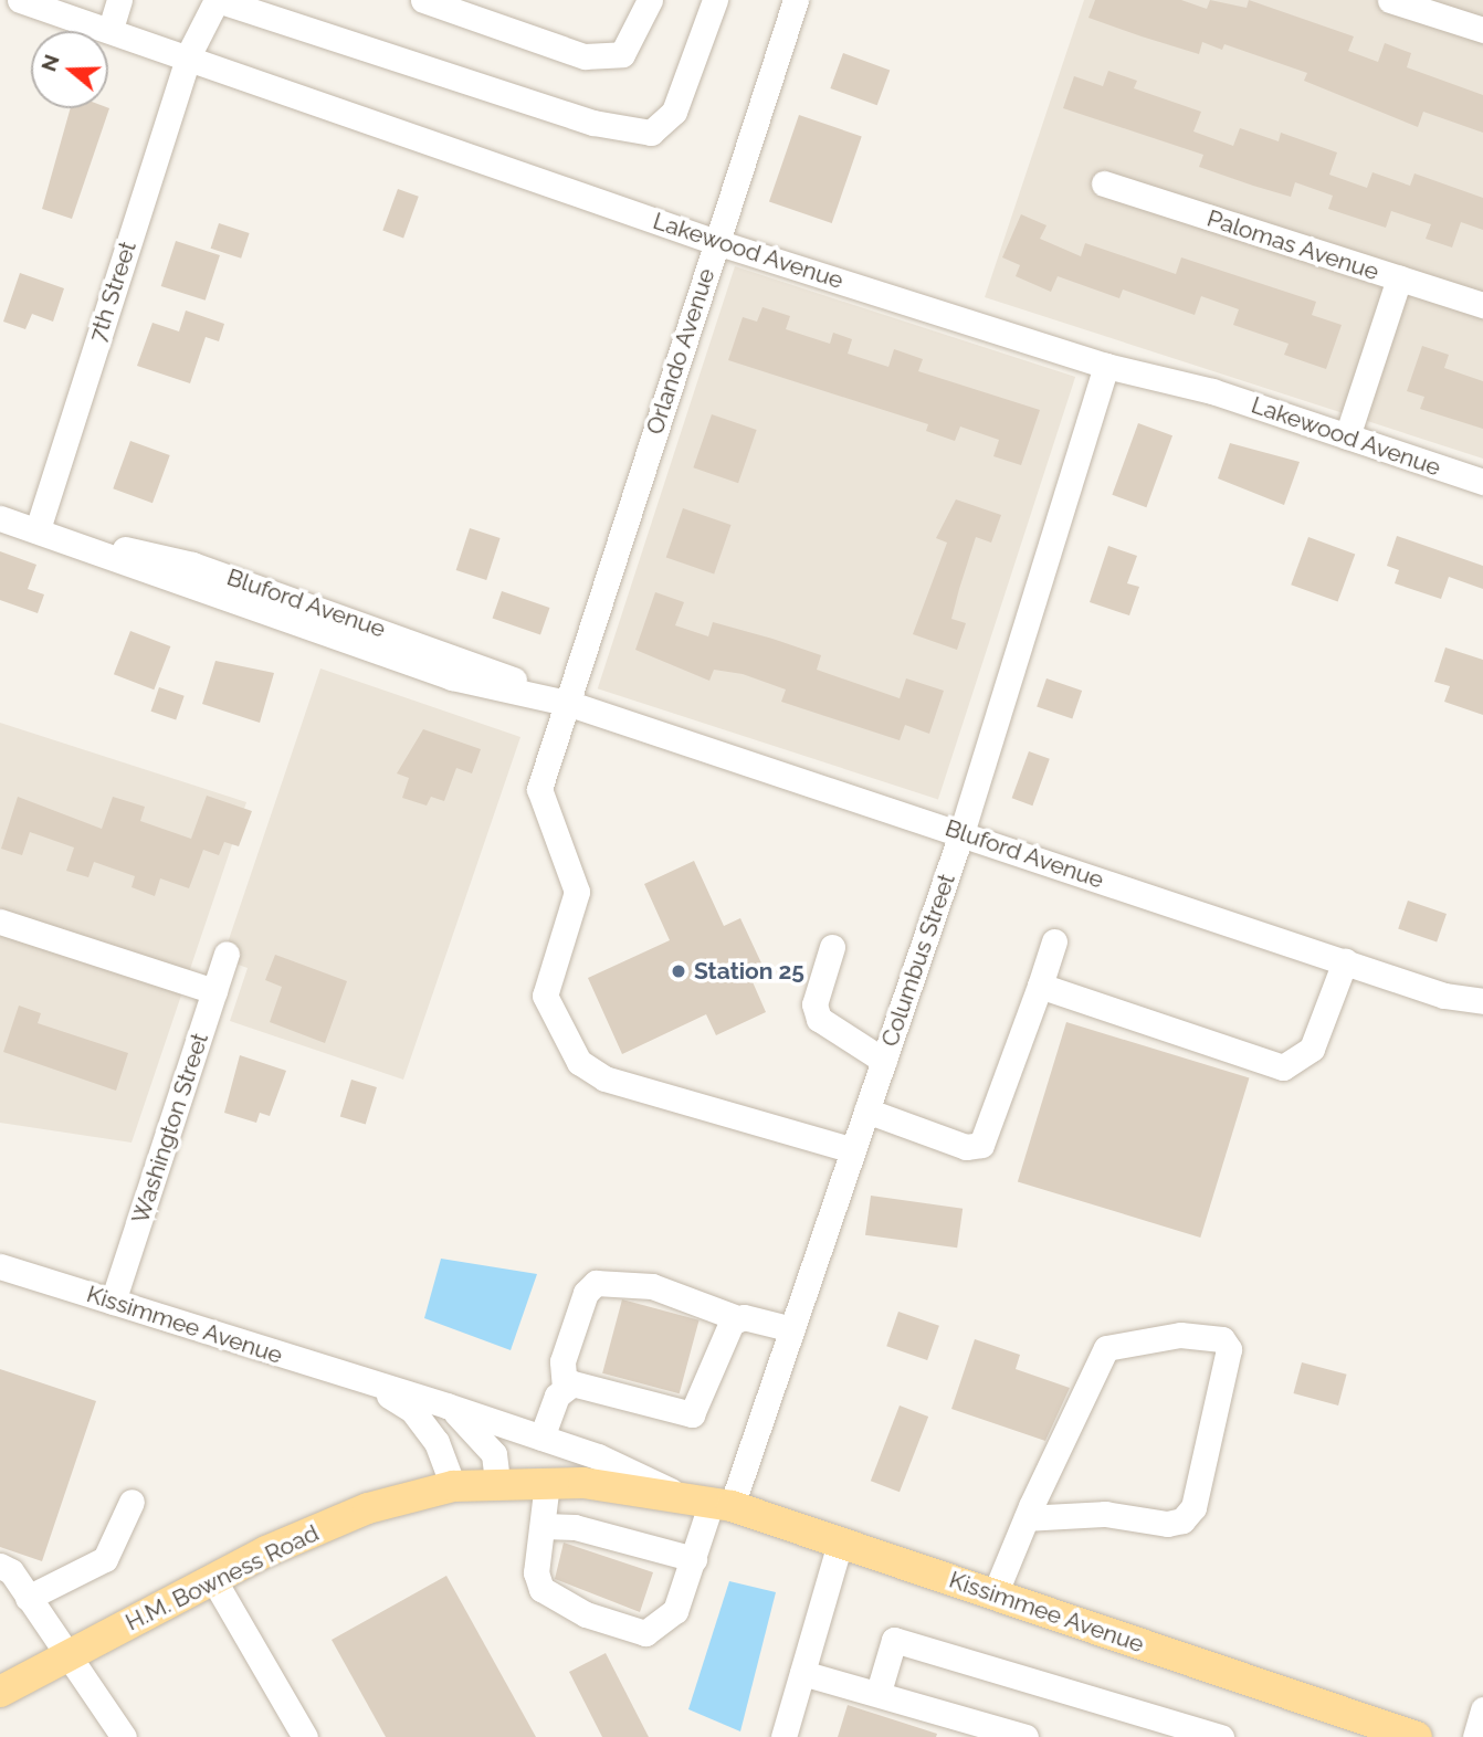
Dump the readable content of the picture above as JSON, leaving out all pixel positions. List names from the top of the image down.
{
  "streets": {
    "main road": ["Kissimmee Avenue", "H.M. Bowness Road"],
    "street": [
      "Palomas Avenue",
      "Lakewood Avenue",
      "7th Street",
      "Orlando Avenue",
      "Bluford Avenue",
      "Columbus Street",
      "Washington Street"
    ]
  },
  "crossings": [
    ["Lakewood Avenue", "7th Street"],
    ["Lakewood Avenue", "Orlando Avenue"],
    ["Lakewood Avenue", "Columbus Street"],
    ["7th Street", "Bluford Avenue"],
    ["Orlando Avenue", "Bluford Avenue"],
    ["Orlando Avenue", "Columbus Street"],
    ["Bluford Avenue", "Columbus Street"],
    ["Columbus Street", "Kissimmee Avenue"],
    ["Washington Street", "Kissimmee Avenue"],
    ["Kissimmee Avenue", "H.M. Bowness Road"]
  ],
  "places": ["Station 25"],
  "north": "left"
}
